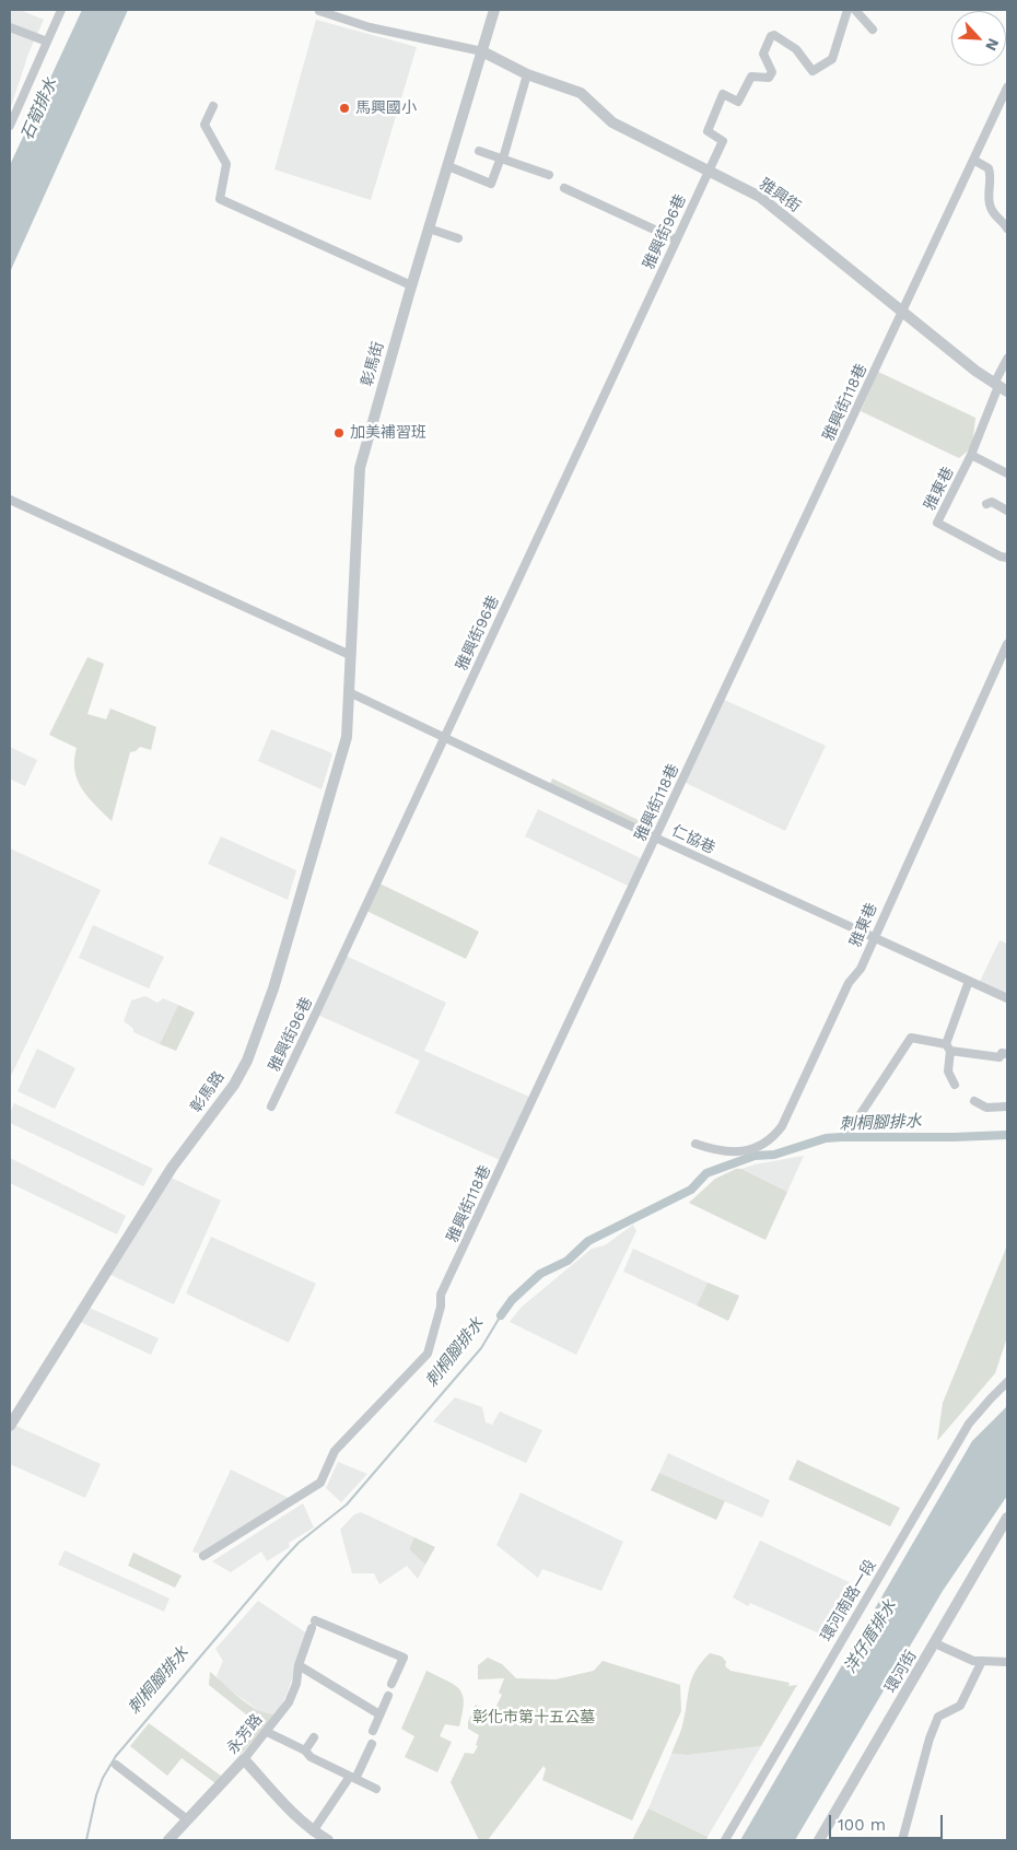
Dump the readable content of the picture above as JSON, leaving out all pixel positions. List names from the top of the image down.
{
  "streets": {
    "street": [
      "雅興街",
      "雅興街96巷",
      "彰馬街",
      "雅興街118巷",
      "雅東巷",
      "仁協巷",
      "彰馬路",
      "環河南路一段",
      "環河街",
      "永芳路"
    ]
  },
  "crossings": [
    ["雅興街", "雅興街96巷"],
    ["雅興街", "彰馬街"],
    ["雅興街", "雅興街118巷"],
    ["雅興街", "雅東巷"],
    ["雅興街96巷", "仁協巷"],
    ["彰馬街", "仁協巷"],
    ["彰馬街", "彰馬路"],
    ["雅興街118巷", "仁協巷"],
    ["雅東巷", "仁協巷"]
  ],
  "water": ["石筍排水", "刺桐腳排水", "洋仔厝排水"],
  "parks": ["彰化市第十五公墓"],
  "places": ["馬興國小", "加美補習班"],
  "scale_bar": "100 m",
  "north": "bottom right"
}
